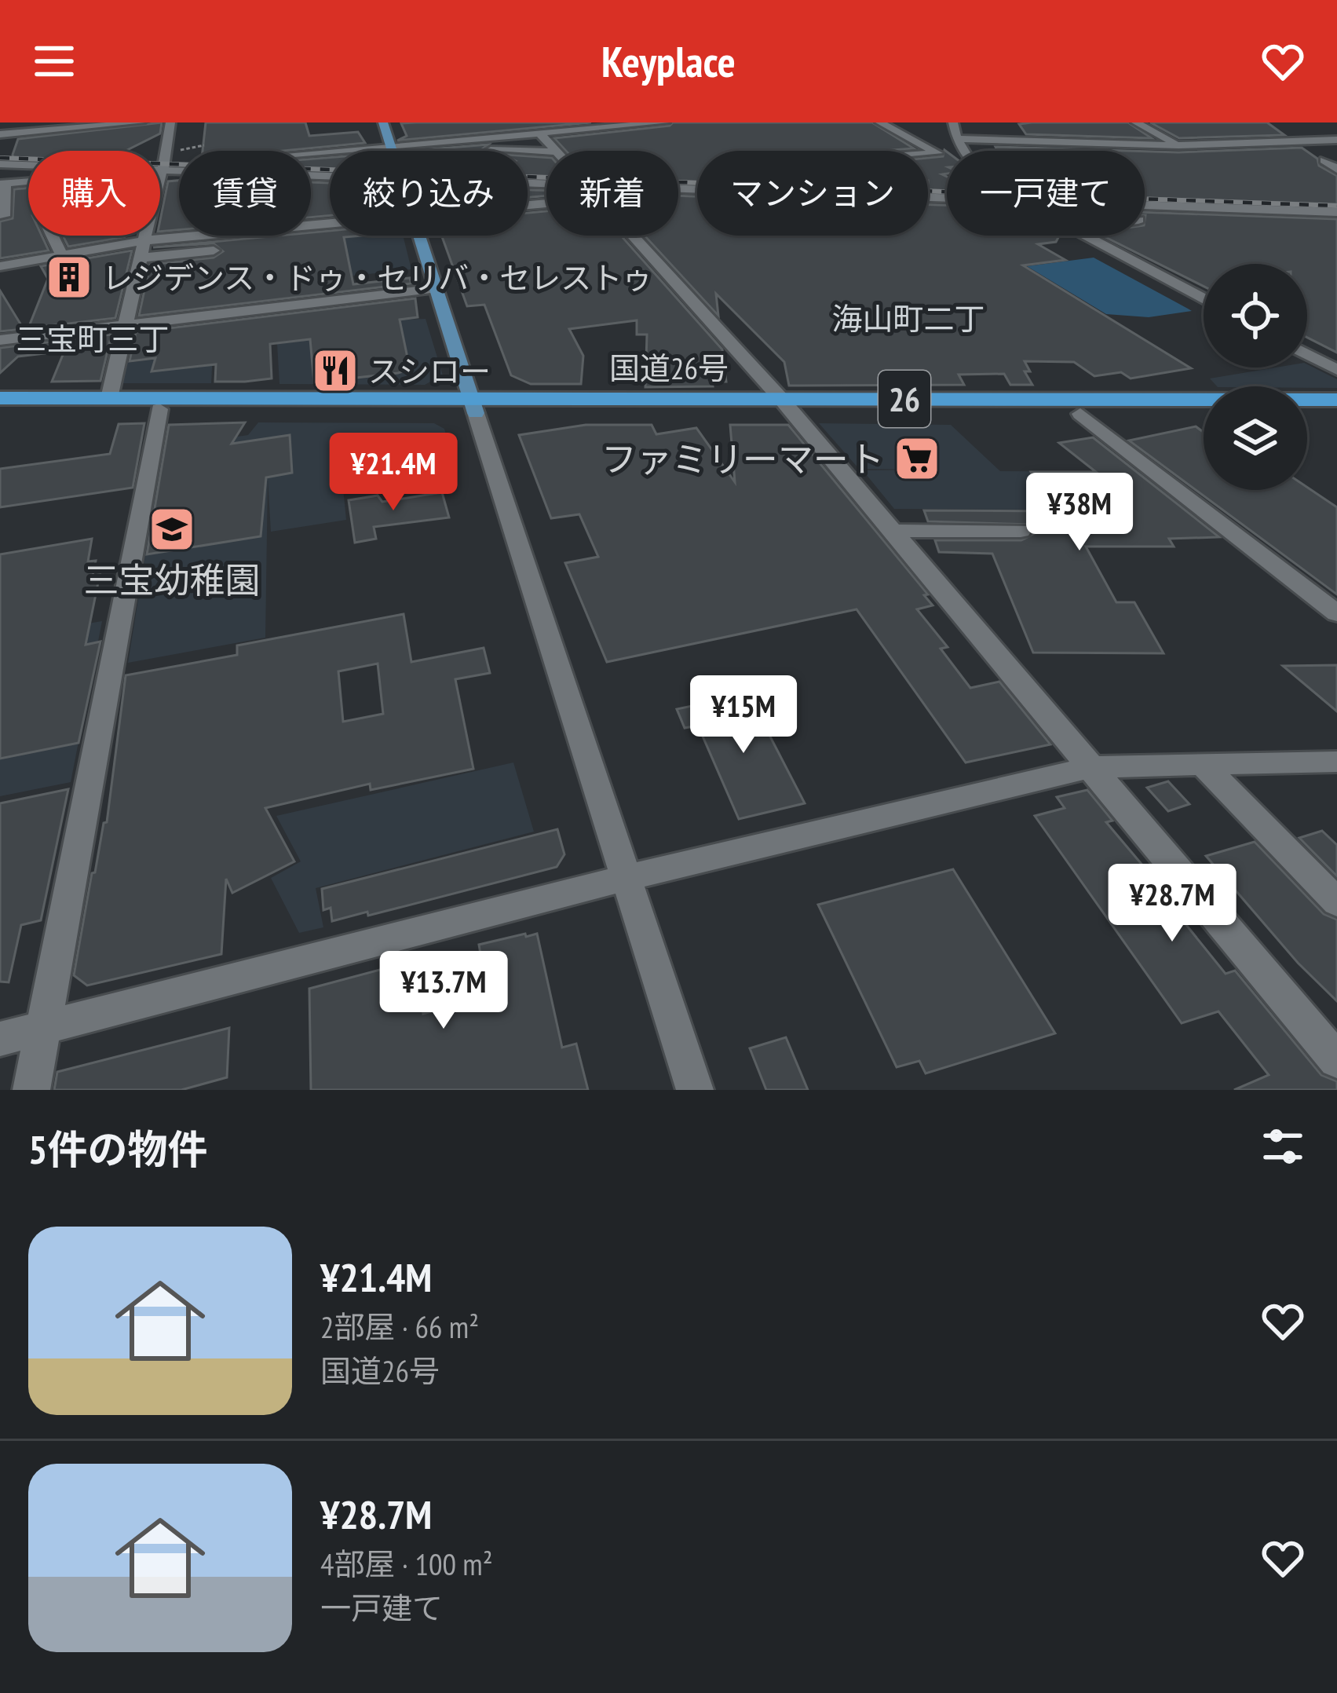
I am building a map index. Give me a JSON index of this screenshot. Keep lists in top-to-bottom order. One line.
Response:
{"streets":{"highway":["国道26号","26"]},"districts":["海山町二丁","三宝町三丁"],"places":{"building":["レジデンス・ドゥ・セリバ・セレストゥ"],"restaurant":["スシロー"],"supermarket":["ファミリーマート"],"school or university":["三宝幼稚園"]},"page":{"header":"Keyplace","chip":["購入","賃貸","絞り込み","新着","マンション","一戸建て"],"price":["¥21.4M","¥38M","¥15M","¥28.7M","¥13.7M"],"heading":"5件の物件","list":[{"name":"¥21.4M","note":"2部屋 · 66 m² · 国道26号"},{"name":"¥28.7M","note":"4部屋 · 100 m² · 一戸建て"}]}}
